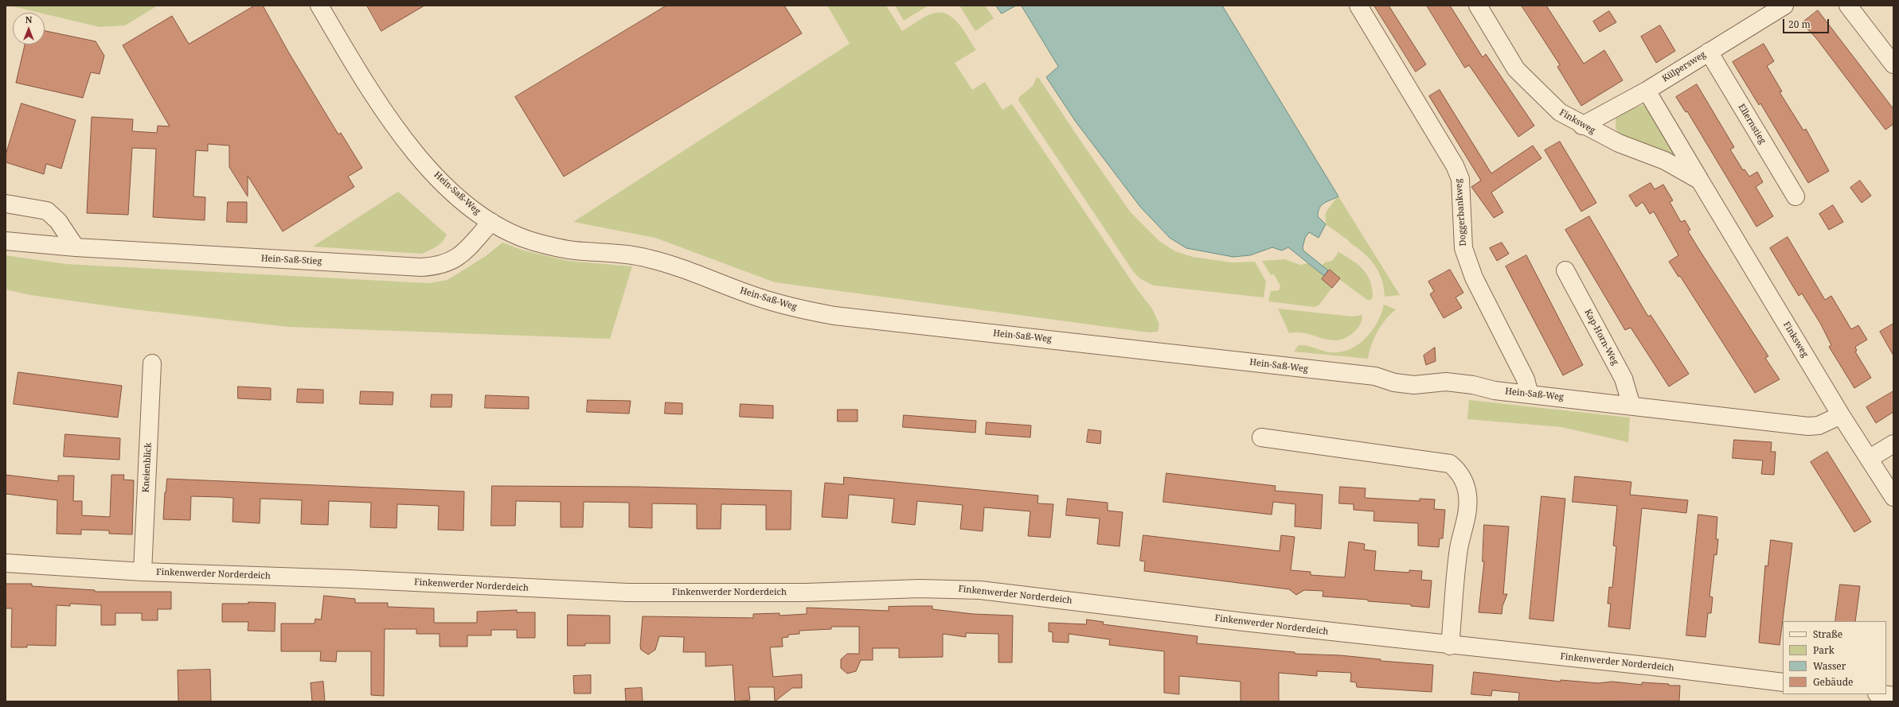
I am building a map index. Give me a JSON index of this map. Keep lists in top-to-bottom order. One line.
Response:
{"streets":{"street":["Külpersweg","Finksweg","Ellernstieg","Hein-Saß-Weg","Doggerbankweg","Hein-Saß-Stieg","Kap-Horn-Weg","Kneienblick","Finkenwerder Norderdeich"]},"crossings":[["Külpersweg","Finksweg"],["Külpersweg","Ellernstieg"],["Finksweg","Hein-Saß-Weg"],["Hein-Saß-Weg","Doggerbankweg"],["Hein-Saß-Weg","Hein-Saß-Stieg"],["Hein-Saß-Weg","Kap-Horn-Weg"],["Kneienblick","Finkenwerder Norderdeich"]],"legend":["Straße","Park","Wasser","Gebäude"],"scale_bar":"20 m","north":"top"}
